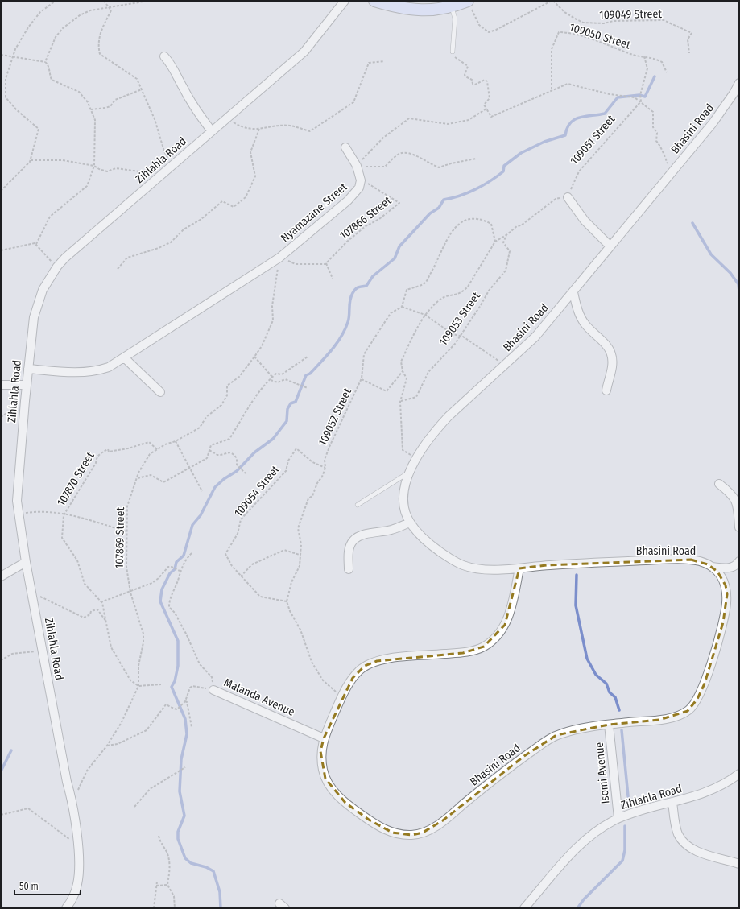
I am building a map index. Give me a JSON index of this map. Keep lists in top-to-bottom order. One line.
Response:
{"streets":{"street":["Bhasini Road","Zihlahla Road","Nyamazane Street","Malanda Avenue","Isomi Avenue"],"path":["109049 Street","109050 Street","109051 Street","107866 Street","109053 Street","109052 Street","107870 Street","109054 Street","107869 Street"]},"crossings":[["Bhasini Road","Malanda Avenue"],["Bhasini Road","Isomi Avenue"],["Zihlahla Road","Nyamazane Street"],["Zihlahla Road","107870 Street"],["Zihlahla Road","107869 Street"],["Zihlahla Road","Isomi Avenue"],["Nyamazane Street","107866 Street"],["Nyamazane Street","107869 Street"],["109052 Street","109054 Street"],["107870 Street","107869 Street"]],"scale_bar":"50 m"}
